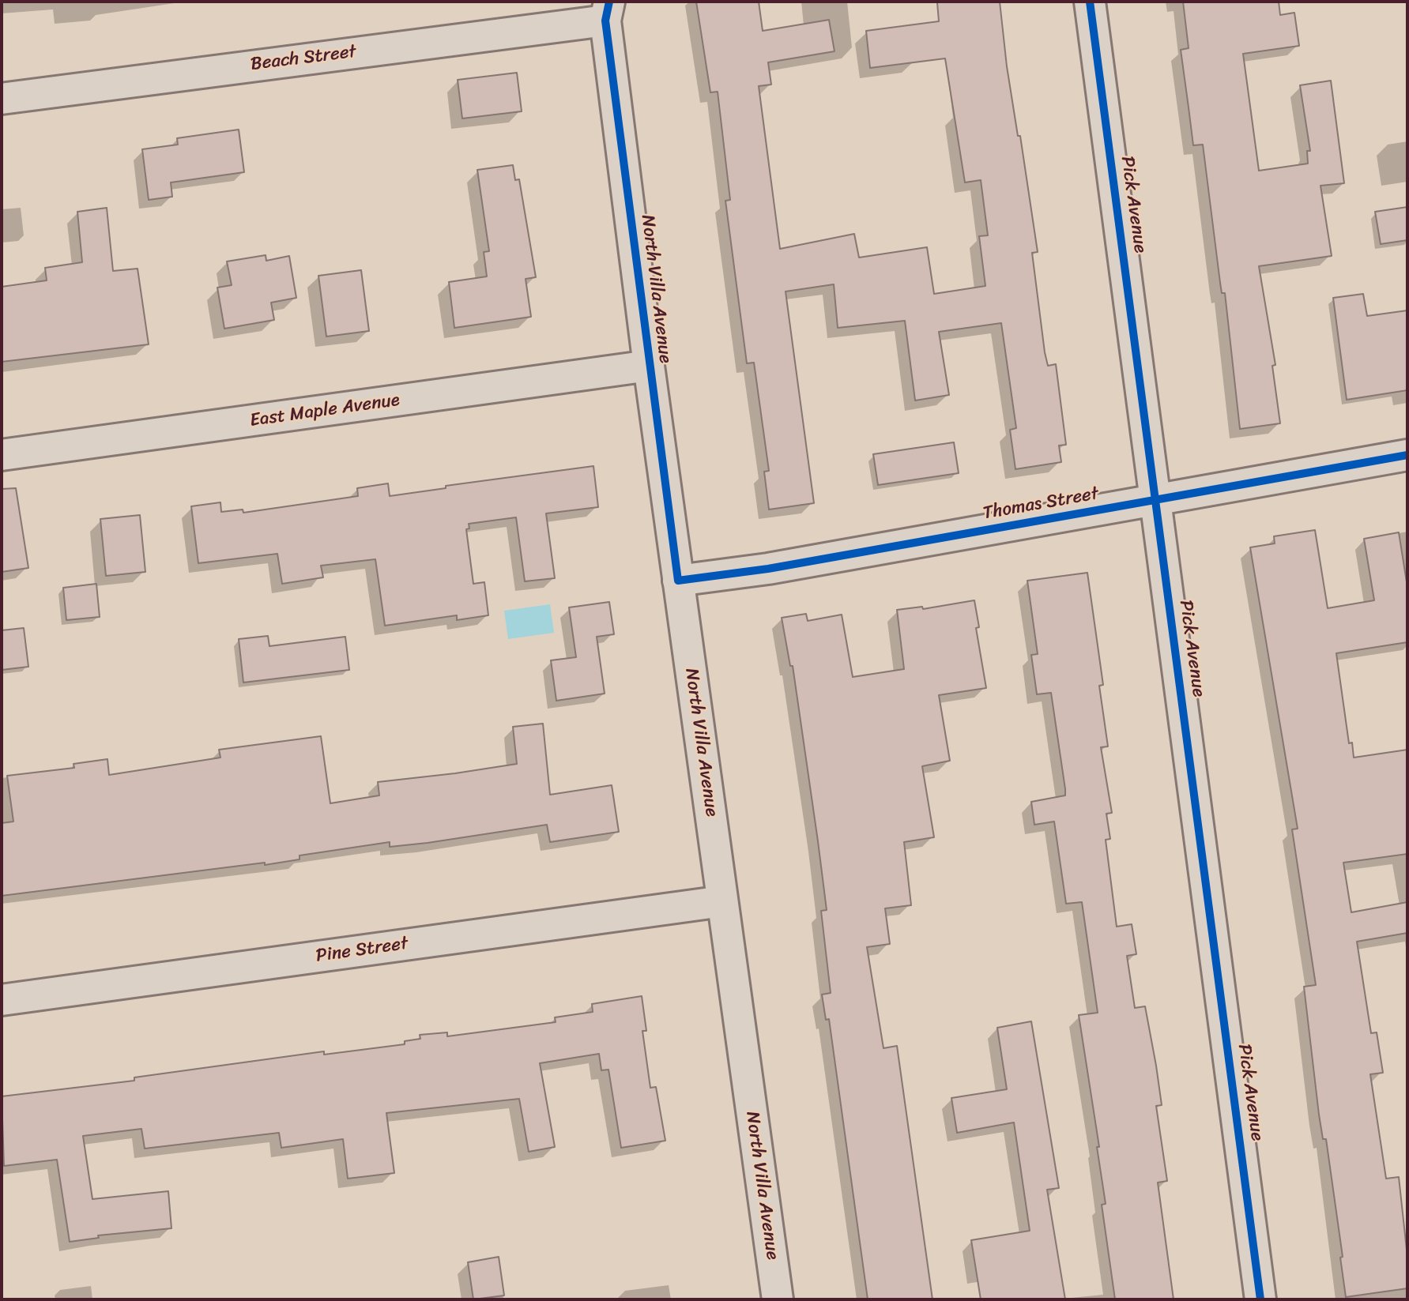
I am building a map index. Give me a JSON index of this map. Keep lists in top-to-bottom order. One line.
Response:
{"streets":{"street":["Beach Street","Pick Avenue","North Villa Avenue","East Maple Avenue","Thomas Street","Pine Street"]},"crossings":[["Beach Street","North Villa Avenue"],["Pick Avenue","Thomas Street"],["North Villa Avenue","East Maple Avenue"],["North Villa Avenue","Thomas Street"],["North Villa Avenue","Pine Street"]]}
